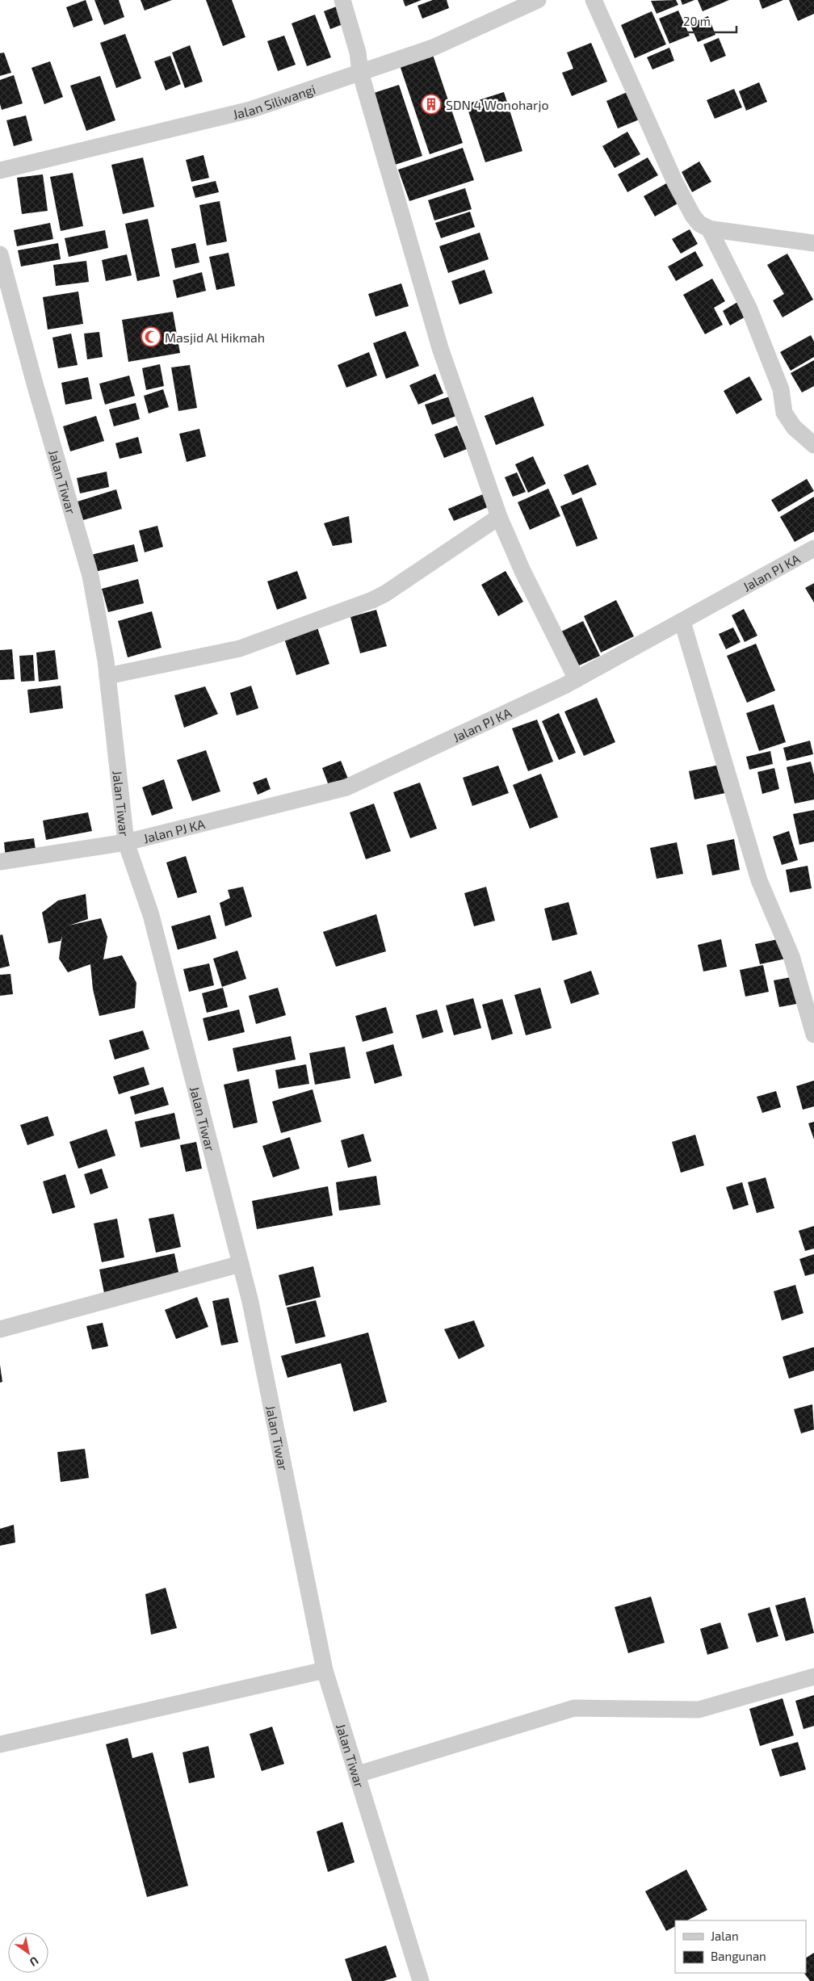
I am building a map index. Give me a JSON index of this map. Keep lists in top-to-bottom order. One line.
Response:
{"streets":{"street":["Jalan Siliwangi","Jalan Tiwar","Jalan PJ KA"]},"crossings":[["Jalan Tiwar","Jalan PJ KA"]],"places":{"building":["SDN 4 Wonoharjo"],"mosque":["Masjid Al Hikmah"]},"legend":["Jalan","Bangunan"],"scale_bar":"20 m","north":"bottom right"}
